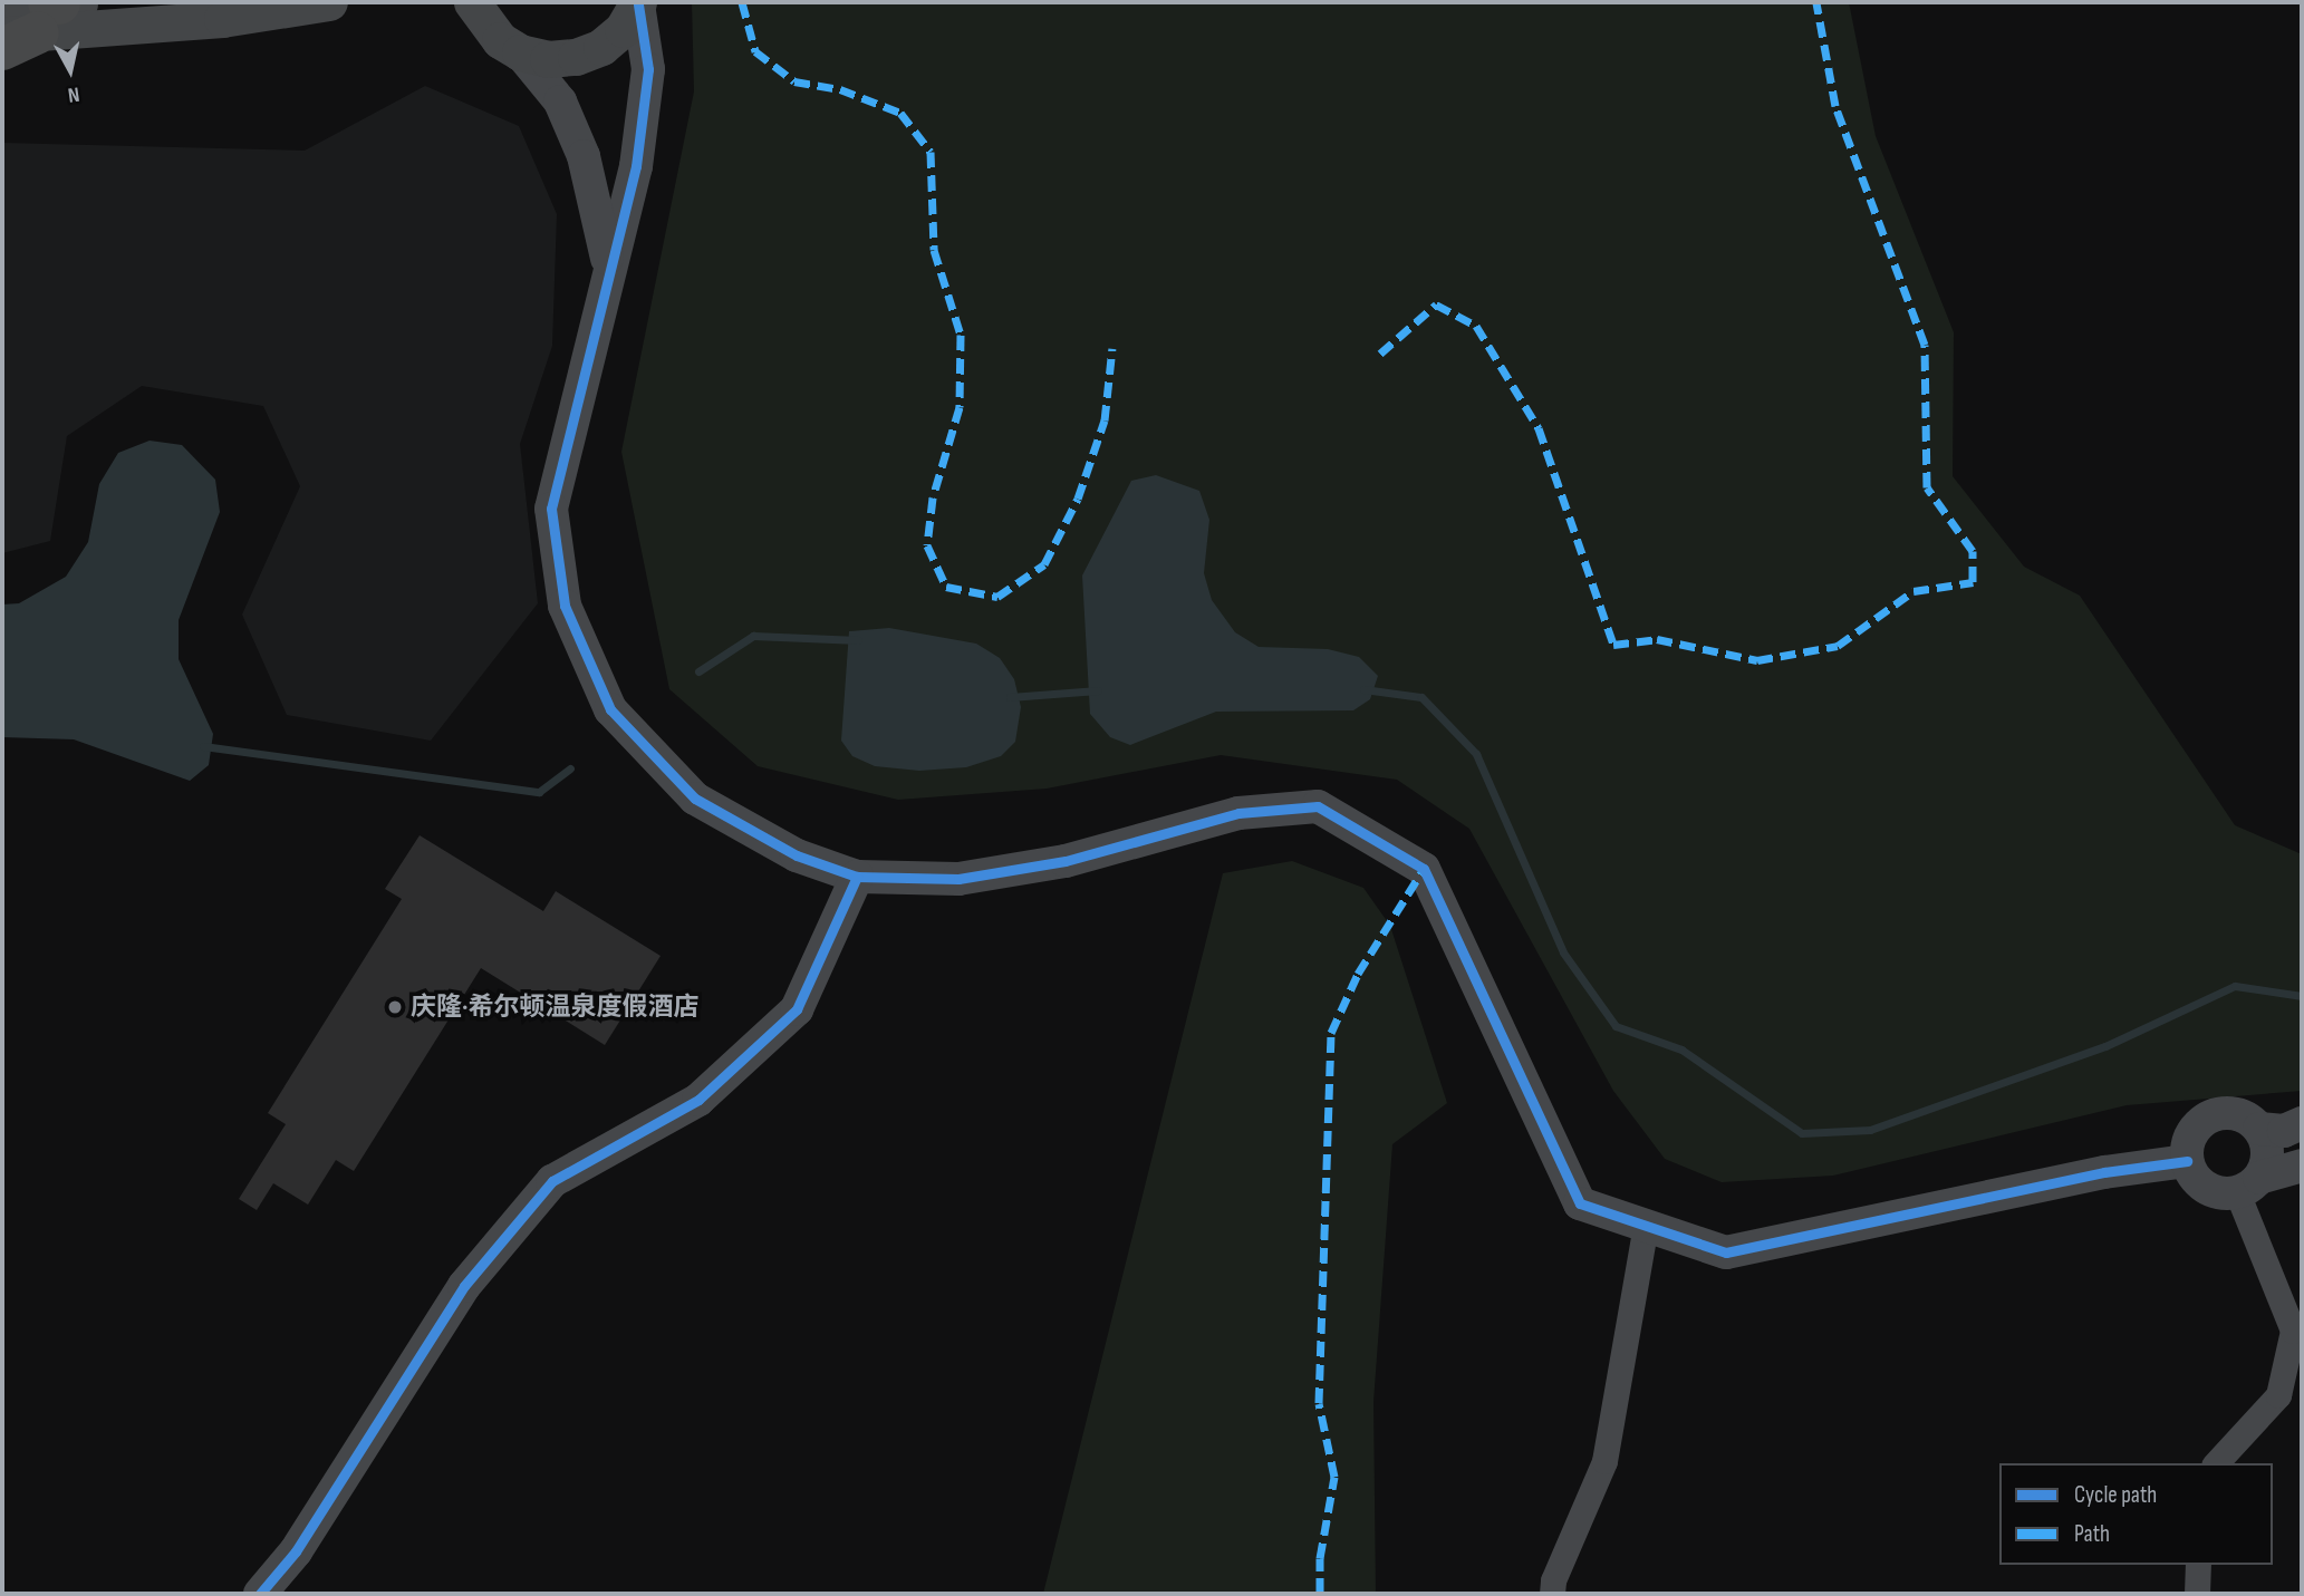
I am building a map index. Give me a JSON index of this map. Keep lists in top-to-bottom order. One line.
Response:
{"places":["庆隆·希尔顿温泉度假酒店"],"legend":["Cycle path","Path"],"north":"bottom"}
